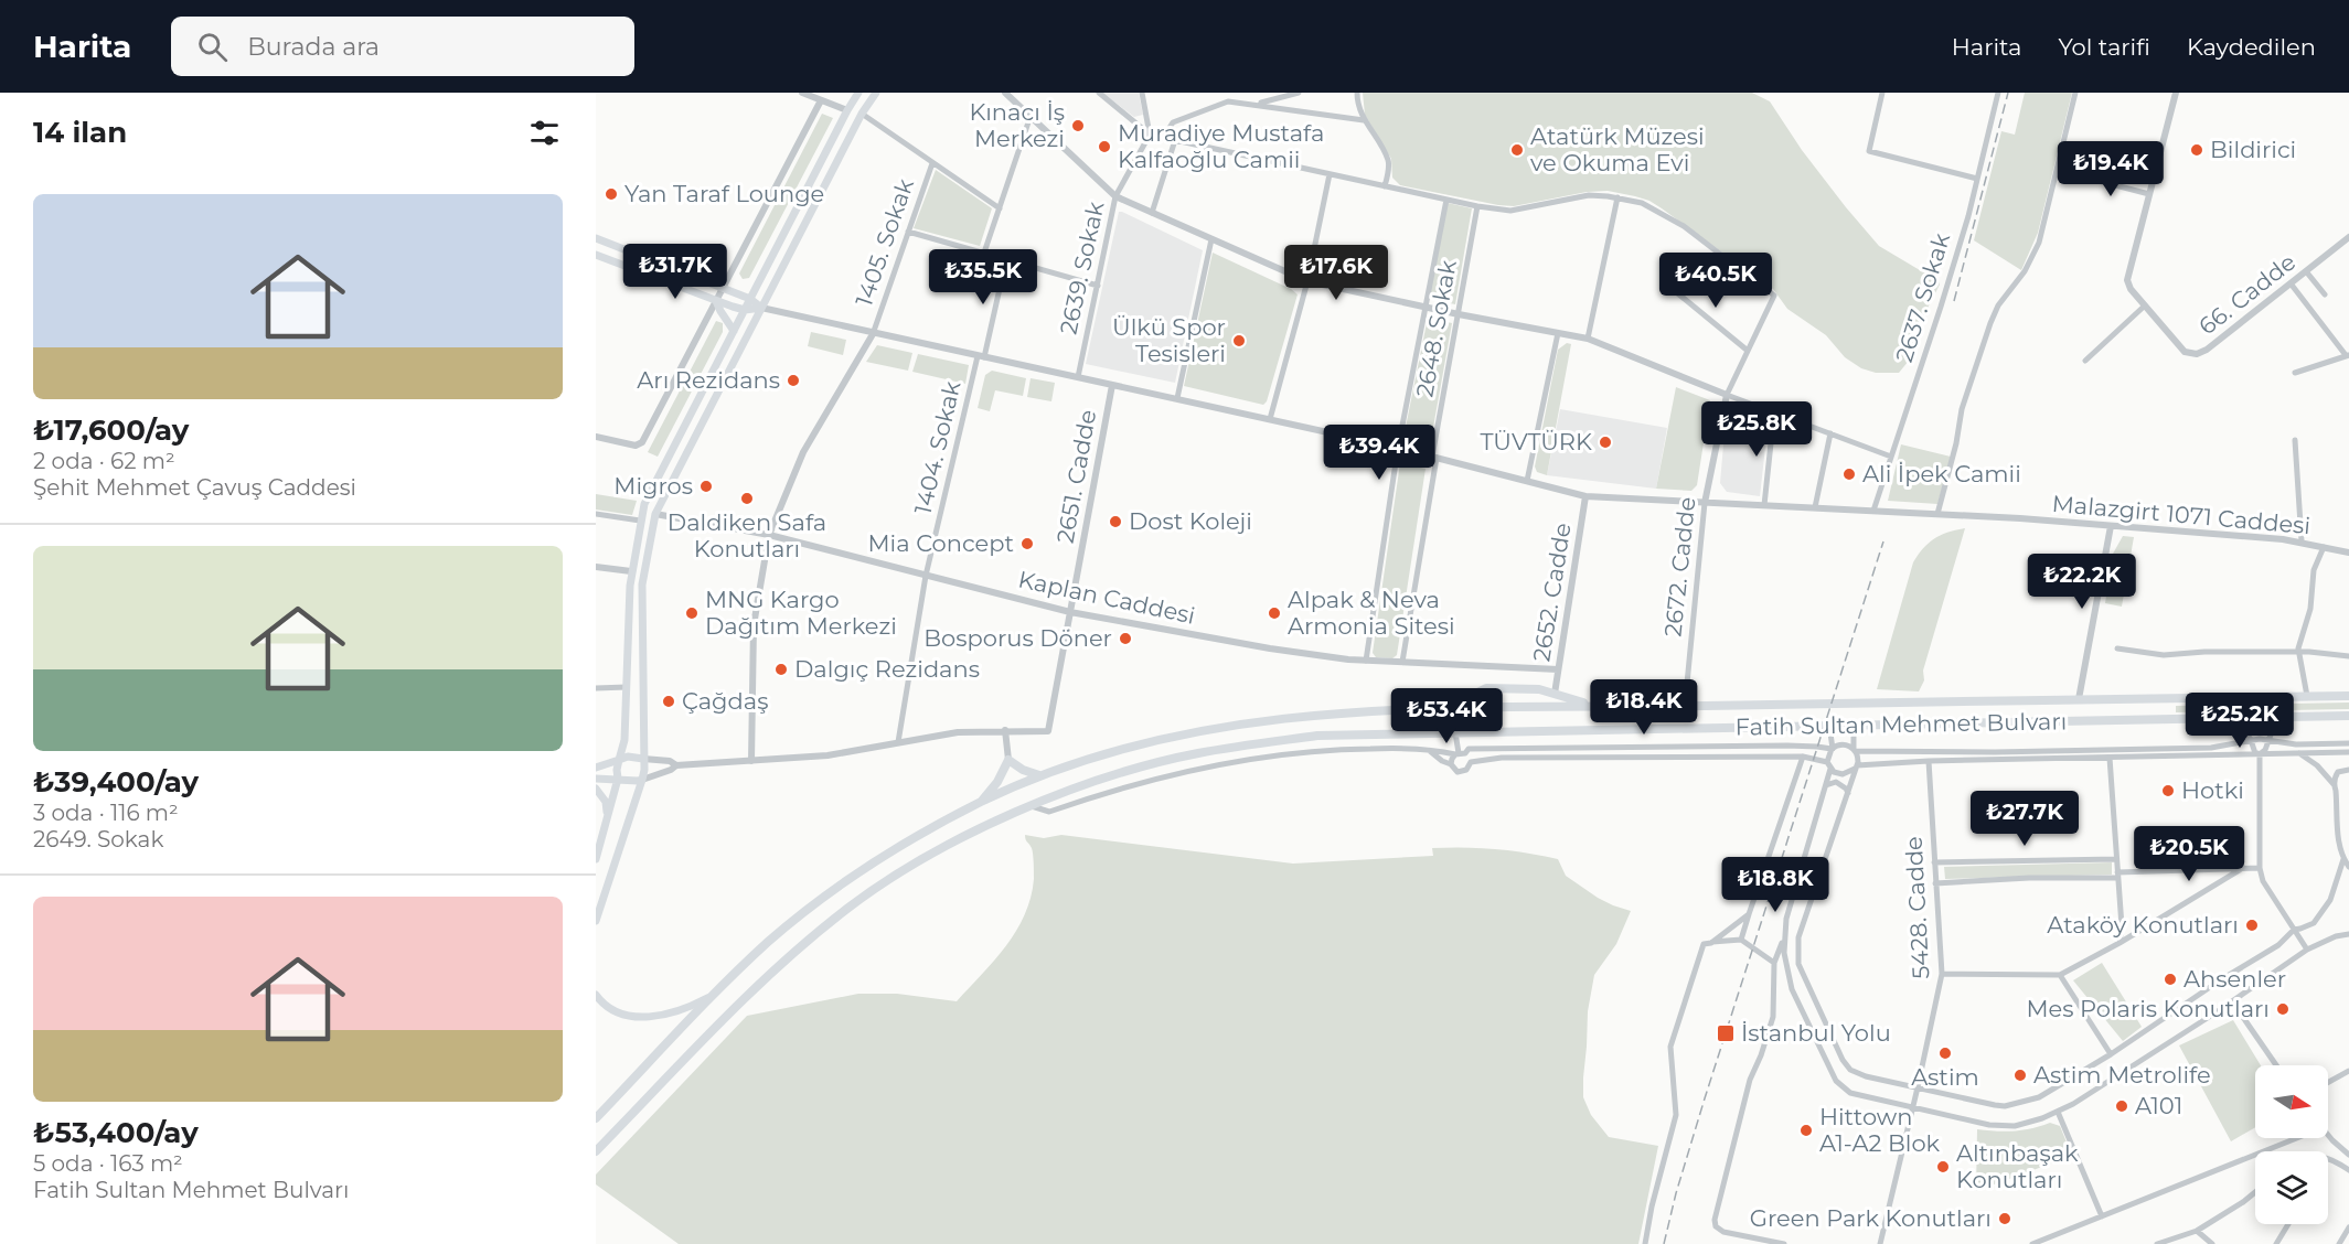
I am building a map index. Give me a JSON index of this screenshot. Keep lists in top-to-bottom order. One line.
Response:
{"streets":{"highway":["Fatih Sultan Mehmet Bulvarı"],"street":["1405. Sokak","2639. Sokak","66. Cadde","2637. Sokak","2648. Sokak","1404. Sokak","2651. Cadde","Malazgirt 1071 Caddesi","2672. Cadde","2652. Cadde","Kaplan Caddesi","5428. Cadde"]},"crossings":[["1405. Sokak","Malazgirt 1071 Caddesi"],["2639. Sokak","Malazgirt 1071 Caddesi"],["2637. Sokak","Malazgirt 1071 Caddesi"],["2648. Sokak","Malazgirt 1071 Caddesi"],["2648. Sokak","Kaplan Caddesi"],["1404. Sokak","Malazgirt 1071 Caddesi"],["1404. Sokak","Kaplan Caddesi"],["2651. Cadde","Malazgirt 1071 Caddesi"],["2651. Cadde","Kaplan Caddesi"],["Malazgirt 1071 Caddesi","2672. Cadde"],["Malazgirt 1071 Caddesi","2652. Cadde"],["2672. Cadde","Fatih Sultan Mehmet Bulvarı"],["2652. Cadde","Kaplan Caddesi"]],"places":{"other":["Kınacı İş Merkezi","Muradiye Mustafa Kalfaoğlu Camii","Atatürk Müzesi ve Okuma Evi","Bildirici","Yan Taraf Lounge","Ülkü Spor Tesisleri","Arı Rezidans","TÜVTÜRK","Ali İpek Camii","Migros","Daldiken Safa Konutları","Dost Koleji","Mia Concept","MNG Kargo Dağıtım Merkezi","Alpak & Neva Armonia Sitesi","Bosporus Döner","Dalgıç Rezidans","Çağdaş","Hotki","Ataköy Konutları","Ahsenler","Mes Polaris Konutları","Astim","Astim Metrolife","A101","Hittown A1-A2 Blok","Altınbaşak Konutları","Green Park Konutları"],"transit":["İstanbul Yolu"]},"north":"right","page":{"header":"Harita","search":"Burada ara","nav":["Harita","Yol tarifi","Kaydedilen"],"heading":"14 ilan","price":["₺19.4K","₺31.7K","₺17.6K","₺35.5K","₺40.5K","₺25.8K","₺39.4K","₺22.2K","₺18.4K","₺53.4K","₺25.2K","₺27.7K","₺20.5K","₺18.8K"],"list":[{"name":"₺17,600/ay","note":"2 oda · 62 m² · Şehit Mehmet Çavuş Caddesi"},{"name":"₺39,400/ay","note":"3 oda · 116 m² · 2649. Sokak"},{"name":"₺53,400/ay","note":"5 oda · 163 m² · Fatih Sultan Mehmet Bulvarı"}]}}
